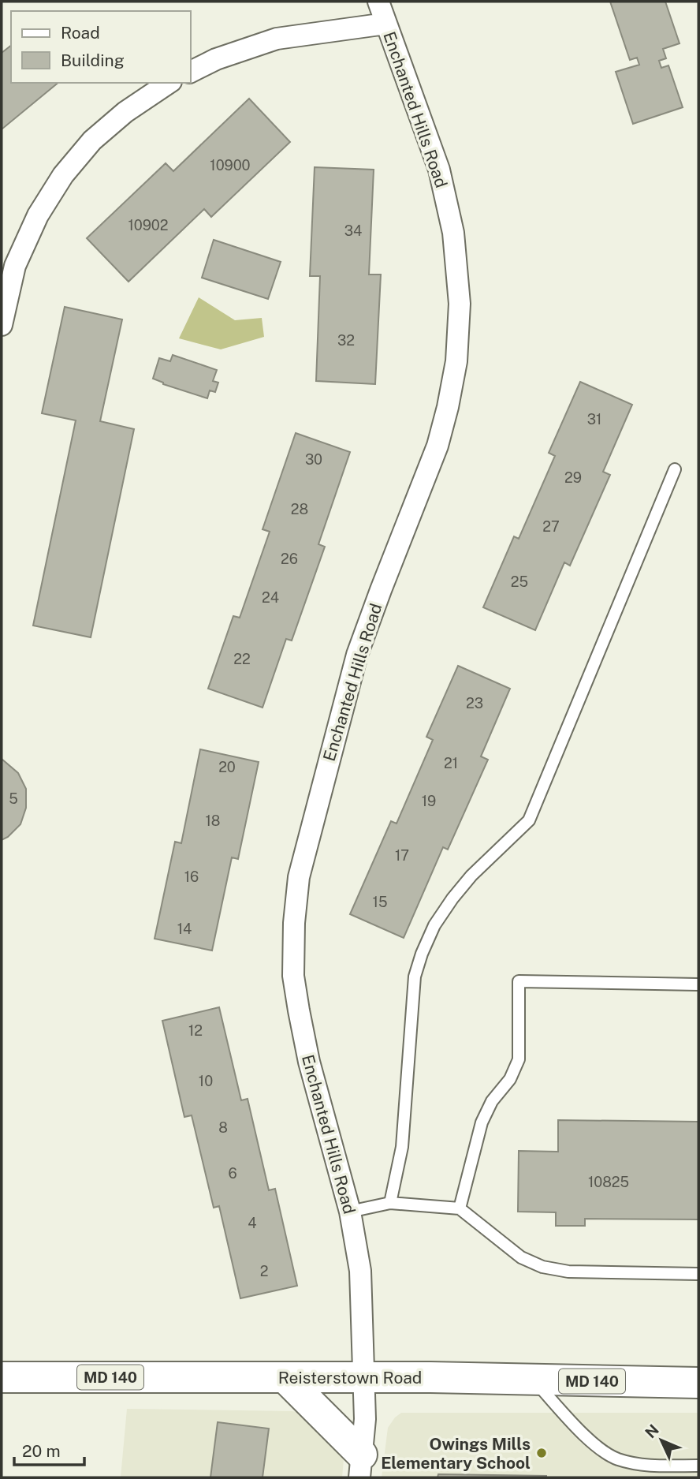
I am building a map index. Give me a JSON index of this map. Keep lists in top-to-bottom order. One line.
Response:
{"streets":{"main road":["MD 140","Reisterstown Road"],"street":["Enchanted Hills Road"]},"crossings":[["Enchanted Hills Road","Reisterstown Road"]],"places":["Owings Mills Elementary School"],"house_numbers":["10900","10902","34","32","31","30","29","28","27","26","25","24","22","23","21","20","5","19","18","17","16","15","14","12","10","8","6","10825","4","2"],"legend":["Road","Building"],"scale_bar":"20 m","north":"top left"}
